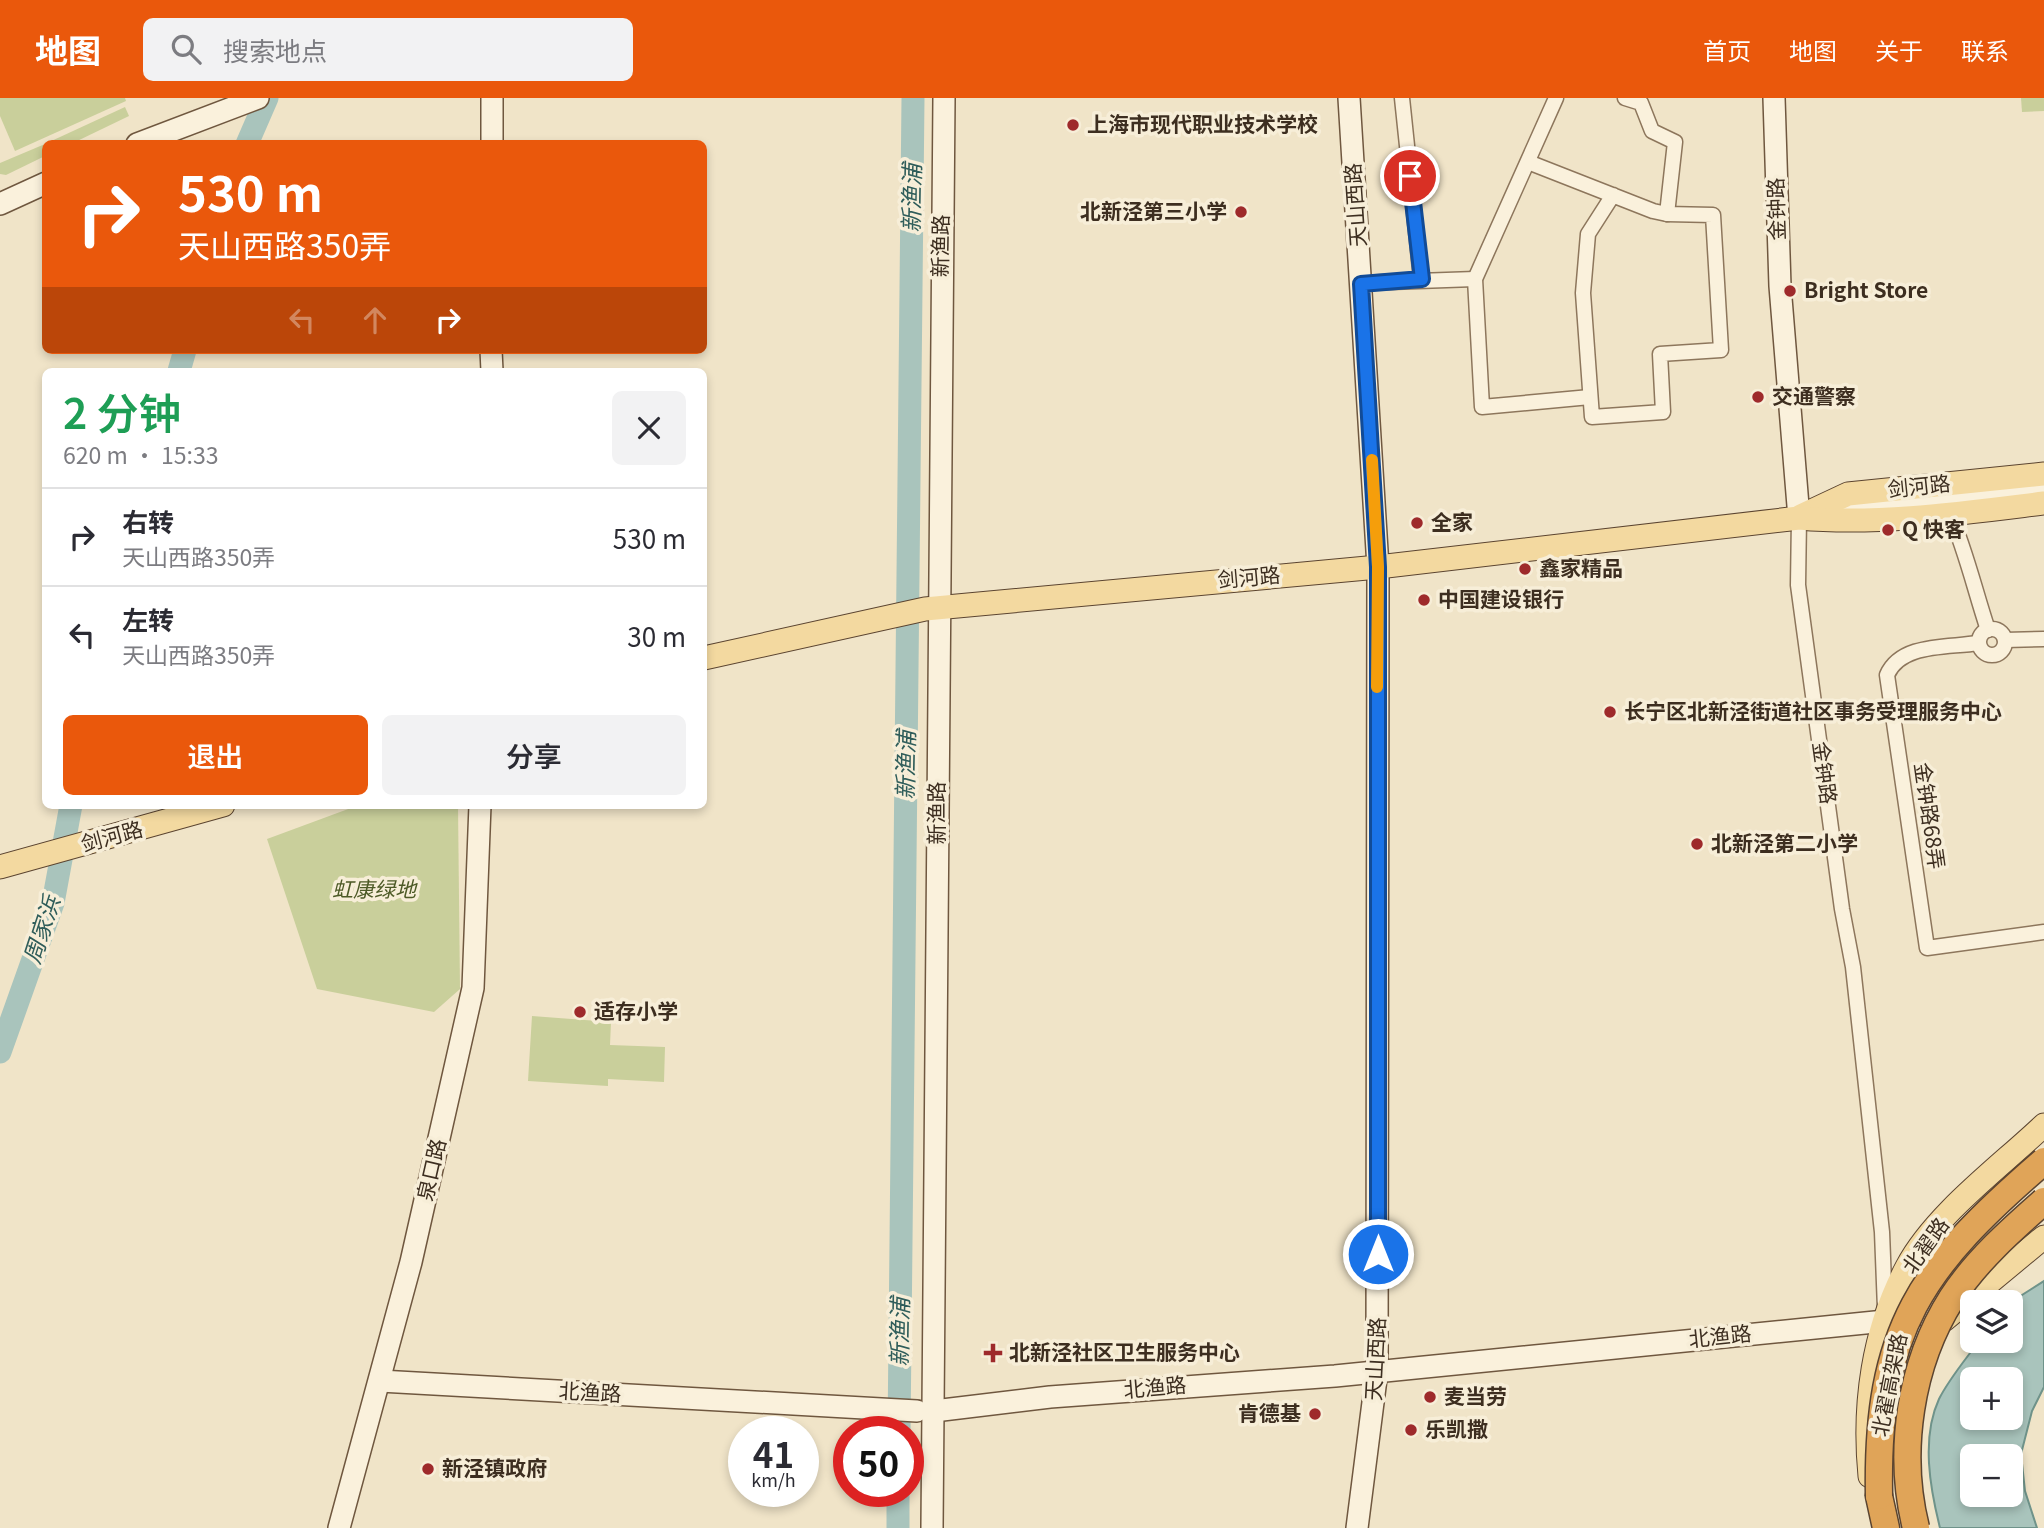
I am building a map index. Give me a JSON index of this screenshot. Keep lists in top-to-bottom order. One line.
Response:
{"streets":{"highway":["北翟高架路"],"main road":["剑河路","北翟路"],"street":["天山西路","金钟路","新渔路","金钟路68弄","泉口路","北渔路"]},"crossings":[["天山西路","剑河路"],["天山西路","北渔路"],["金钟路","剑河路"],["金钟路","北翟路"],["金钟路","北渔路"],["新渔路","剑河路"],["新渔路","北渔路"],["泉口路","北渔路"],["北翟路","北渔路"],["北翟路","北翟高架路"]],"water":["新渔浦","周家浜"],"parks":["虹康绿地"],"places":{"other":["上海市现代职业技术学校","北新泾第三小学","Bright Store","交通警察","全家","Q 快客","鑫家精品","中国建设银行","长宁区北新泾街道社区事务受理服务中心","北新泾第二小学","适存小学","麦当劳","肯德基","乐凯撒","新泾镇政府"],"health":["北新泾社区卫生服务中心"]},"page":{"header":"地图","search":"搜索地点","nav":["首页","地图","关于","联系"],"turn":["530 m","天山西路350弄"],"heading":["2 分钟","620 m · 15:33"],"list":[{"name":"右转","note":"天山西路350弄","value":"530 m"},{"name":"左转","note":"天山西路350弄","value":"30 m"}],"buttons":["退出","分享"],"map_buttons":["+","−"],"speed":"41 km/h","limit":"50"}}
